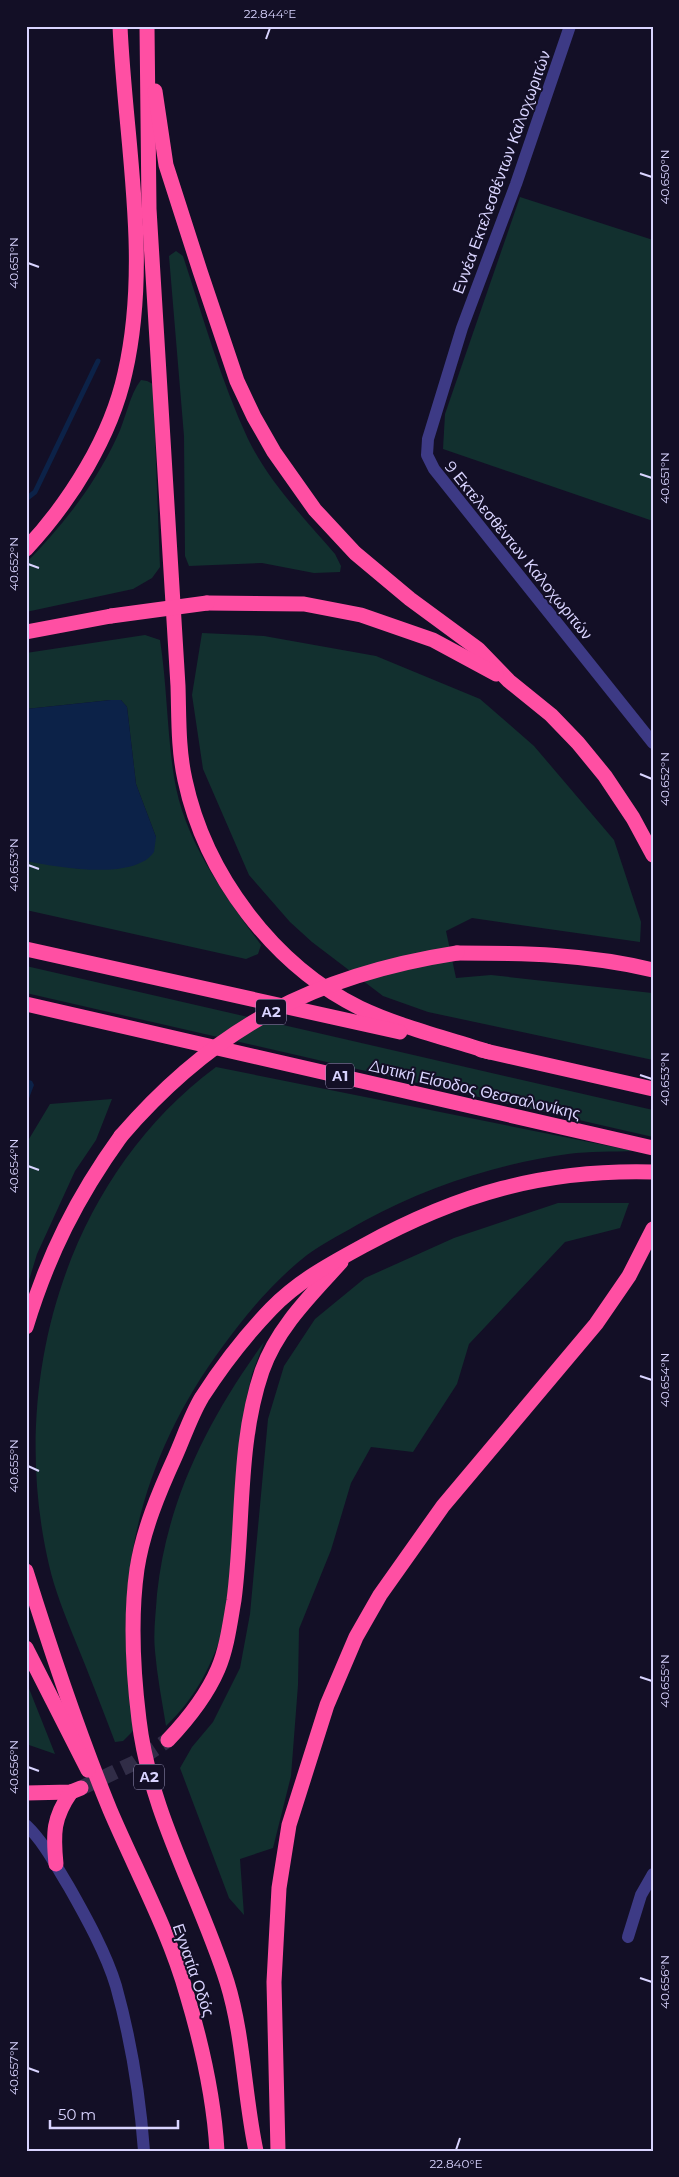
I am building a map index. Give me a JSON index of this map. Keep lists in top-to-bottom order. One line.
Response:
{"streets":{"highway":["Α2","Α1","Δυτική Είσοδος Θεσσαλονίκης","Εγνατία Οδός"],"street":["Εννέα Εκτελεσθέντων Καλοχωριτών","9 Εκτελεσθέντων Καλοχωριτών"]},"crossings":[["Εννέα Εκτελεσθέντων Καλοχωριτών","9 Εκτελεσθέντων Καλοχωριτών"]],"scale_bar":"50 m","coordinates":["22.844°E","40.650°N","40.651°N","40.652°N","40.653°N","40.654°N","40.655°N","40.656°N","40.657°N","22.840°E"]}
